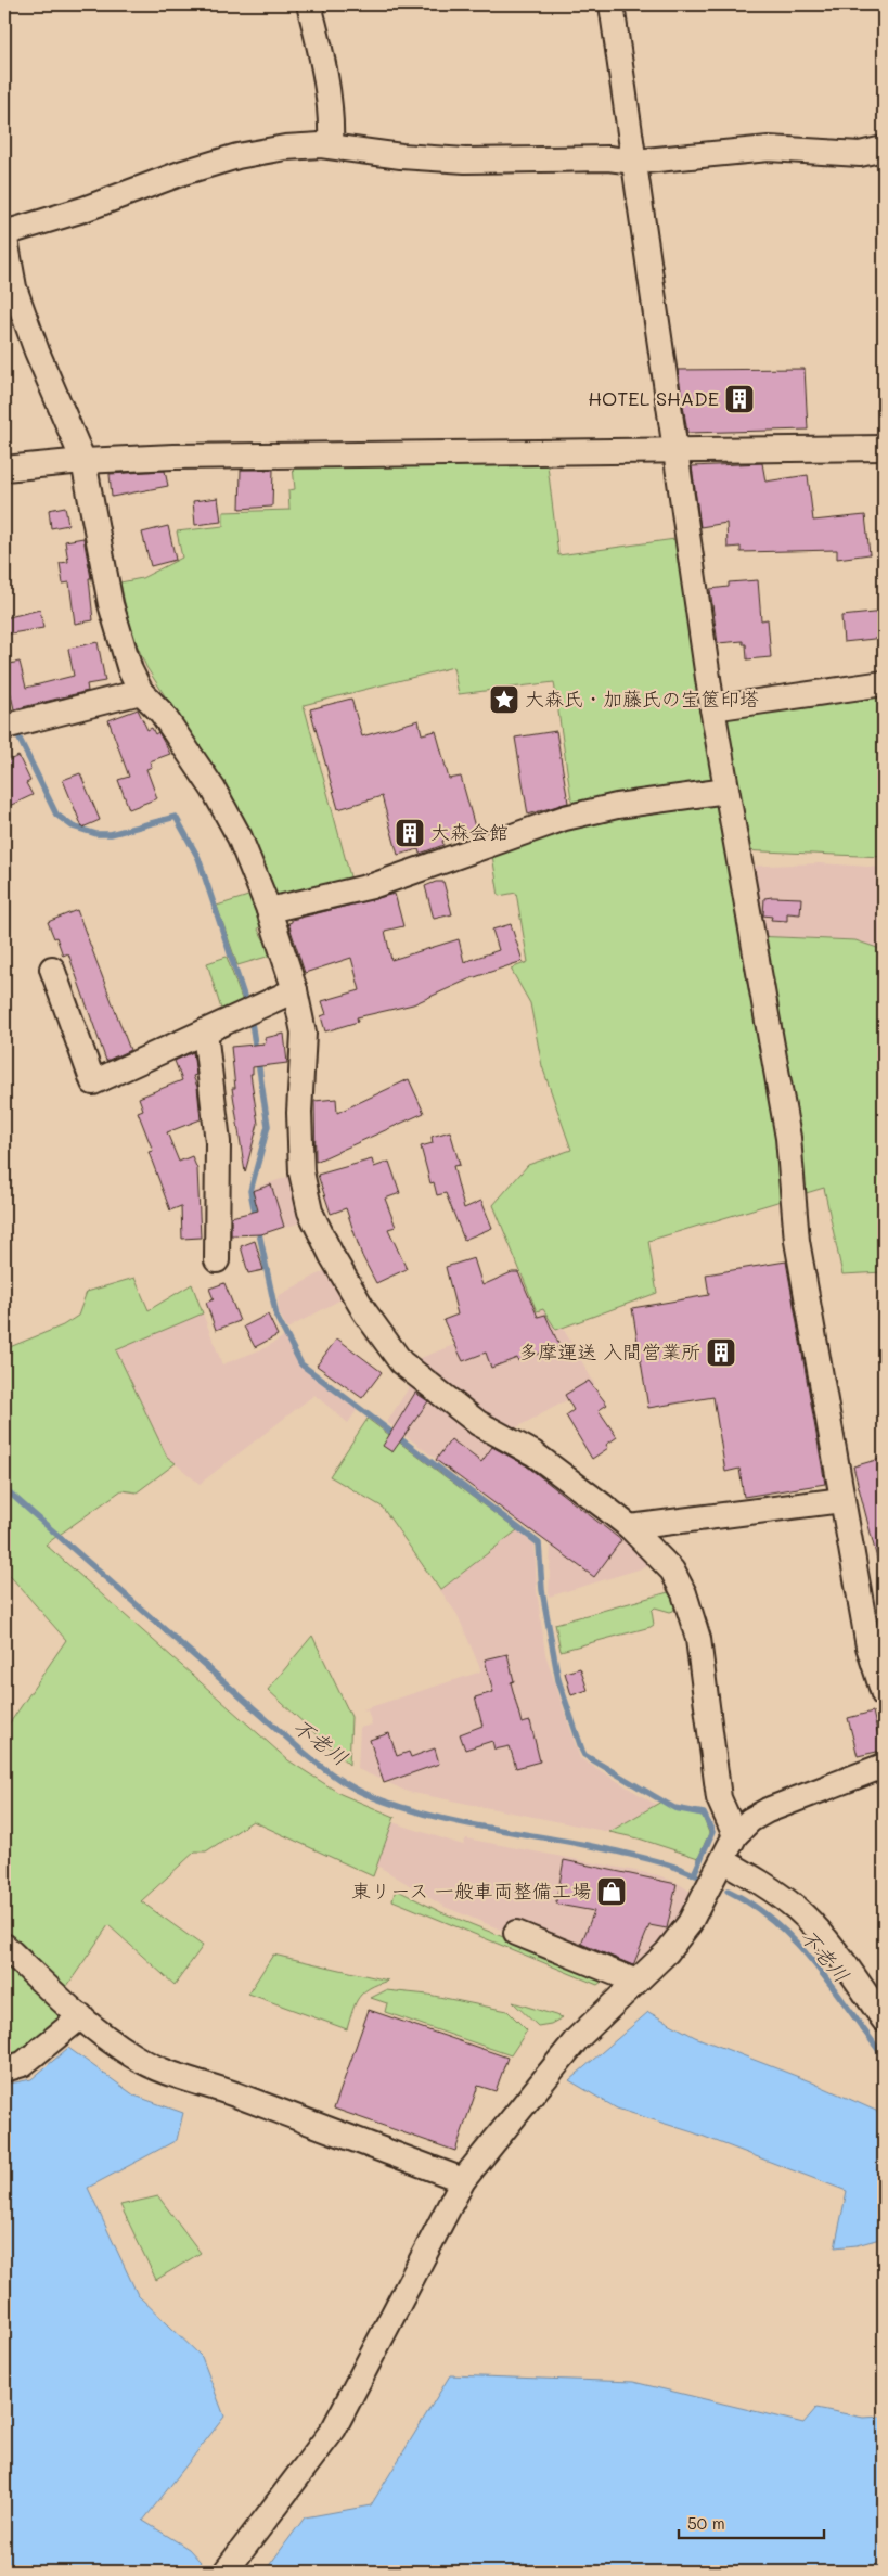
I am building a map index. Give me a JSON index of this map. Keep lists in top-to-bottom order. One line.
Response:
{"water":["不老川"],"places":{"building":["HOTEL SHADE","大森会館","多摩運送 入間営業所"],"place":["大森氏・加藤氏の宝篋印塔"],"shop":["東リース 一般車両整備工場"]},"scale_bar":"50 m"}
